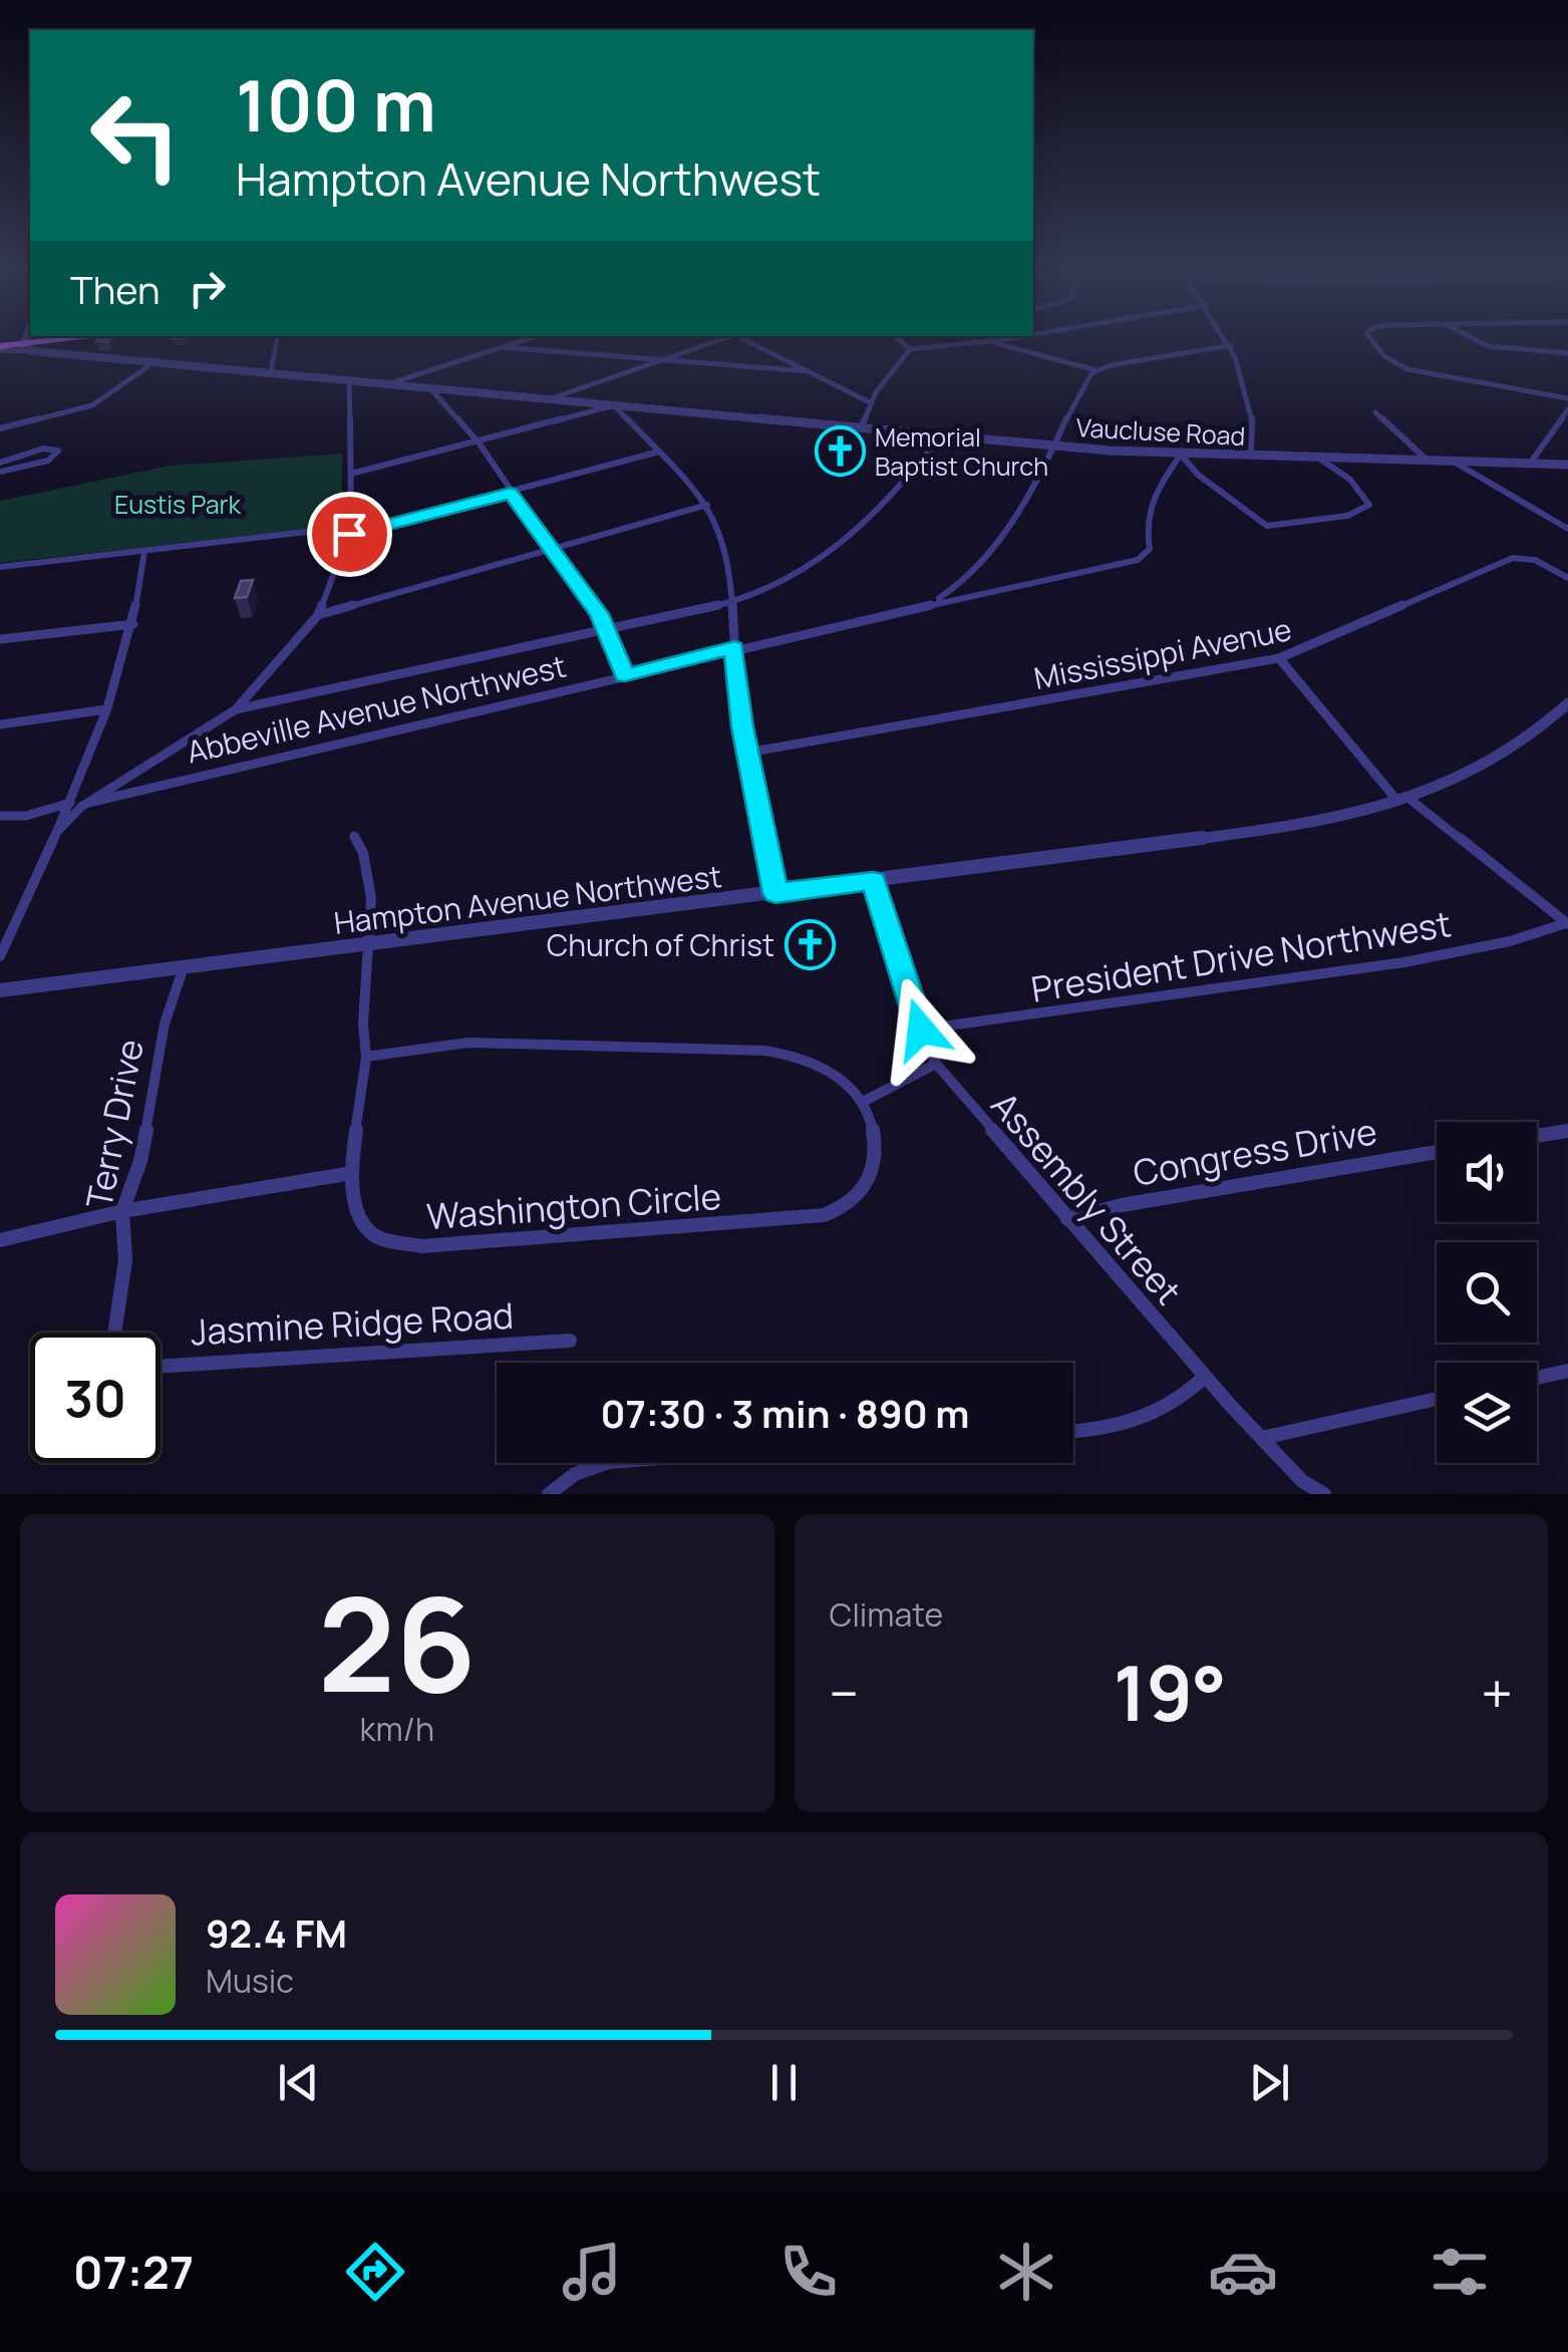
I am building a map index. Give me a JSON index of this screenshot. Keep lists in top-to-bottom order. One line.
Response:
{"streets":{"street":["Vaucluse Road","Mississippi Avenue","Abbeville Avenue Northwest","Hampton Avenue Northwest","President Drive Northwest","Terry Drive","Congress Drive","Assembly Street","Washington Circle","Jasmine Ridge Road"]},"crossings":[["Vaucluse Road","Abbeville Avenue Northwest"],["Hampton Avenue Northwest","Terry Drive"],["Hampton Avenue Northwest","Assembly Street"],["Hampton Avenue Northwest","Washington Circle"],["President Drive Northwest","Assembly Street"],["Congress Drive","Assembly Street"]],"parks":["Eustis Park"],"places":{"church":["Memorial Baptist Church","Church of Christ"]},"page":{"turn":["100 m","Hampton Avenue Northwest"],"then":"Then","limit":"30","trip":"07:30 · 3 min · 890 m","tile":[["26","km/h"],"Climate"],"heat":["−","19°","+"],"song":["92.4 FM","Music"],"tabs":"07:27"}}
